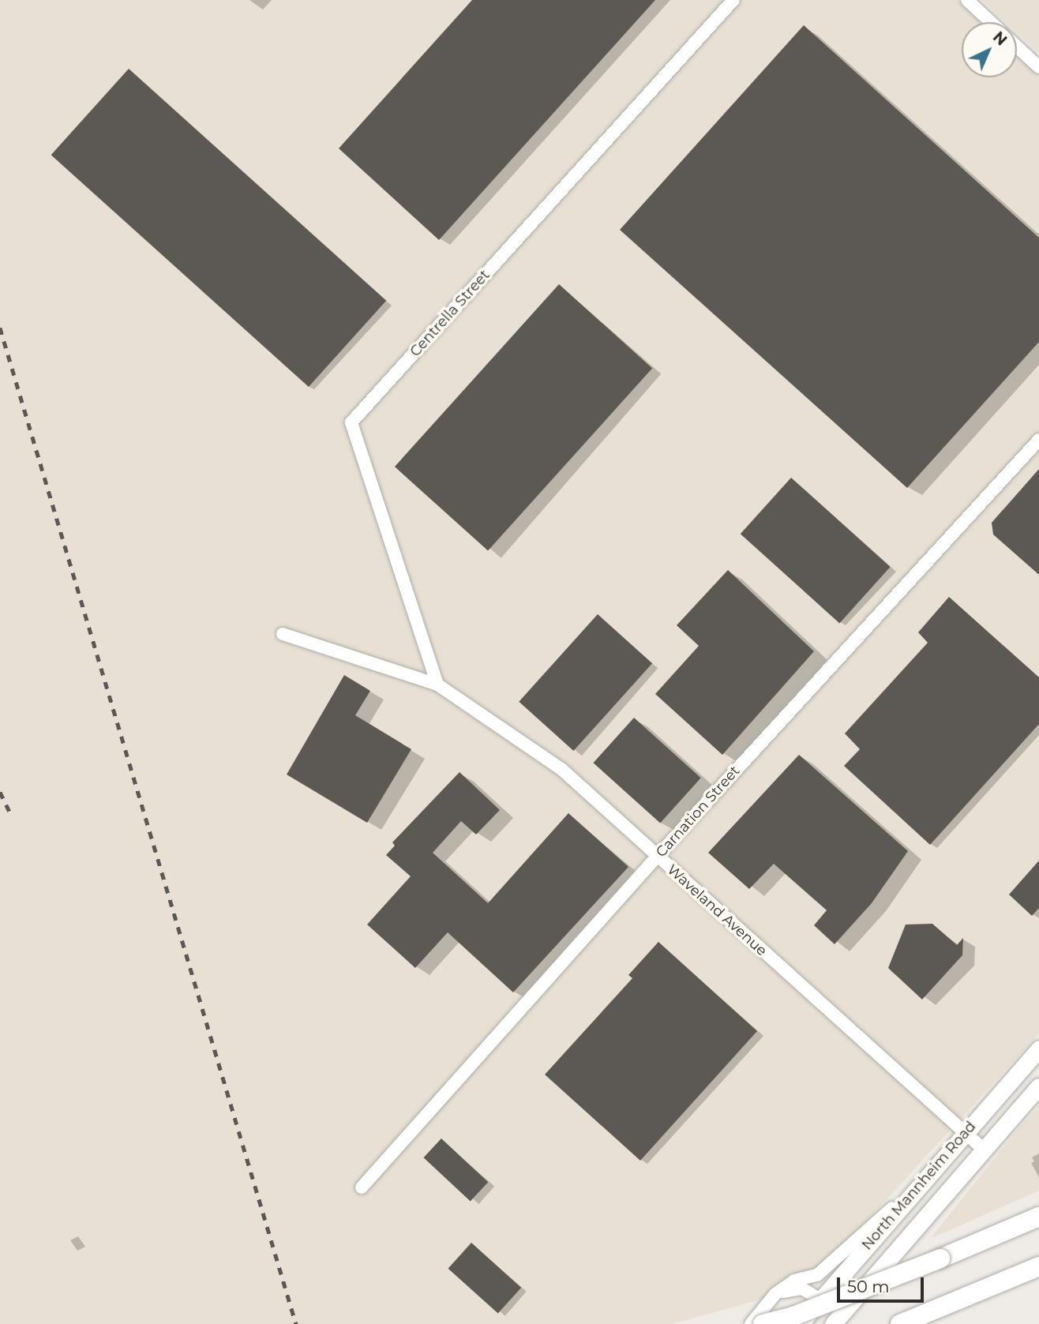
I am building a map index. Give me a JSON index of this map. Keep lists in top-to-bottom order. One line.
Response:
{"streets":{"main road":["North Mannheim Road"],"street":["Centrella Street","Carnation Street","Waveland Avenue"]},"crossings":[["Centrella Street","Waveland Avenue"],["Carnation Street","Waveland Avenue"],["Waveland Avenue","North Mannheim Road"]],"scale_bar":"50 m","north":"top right"}
